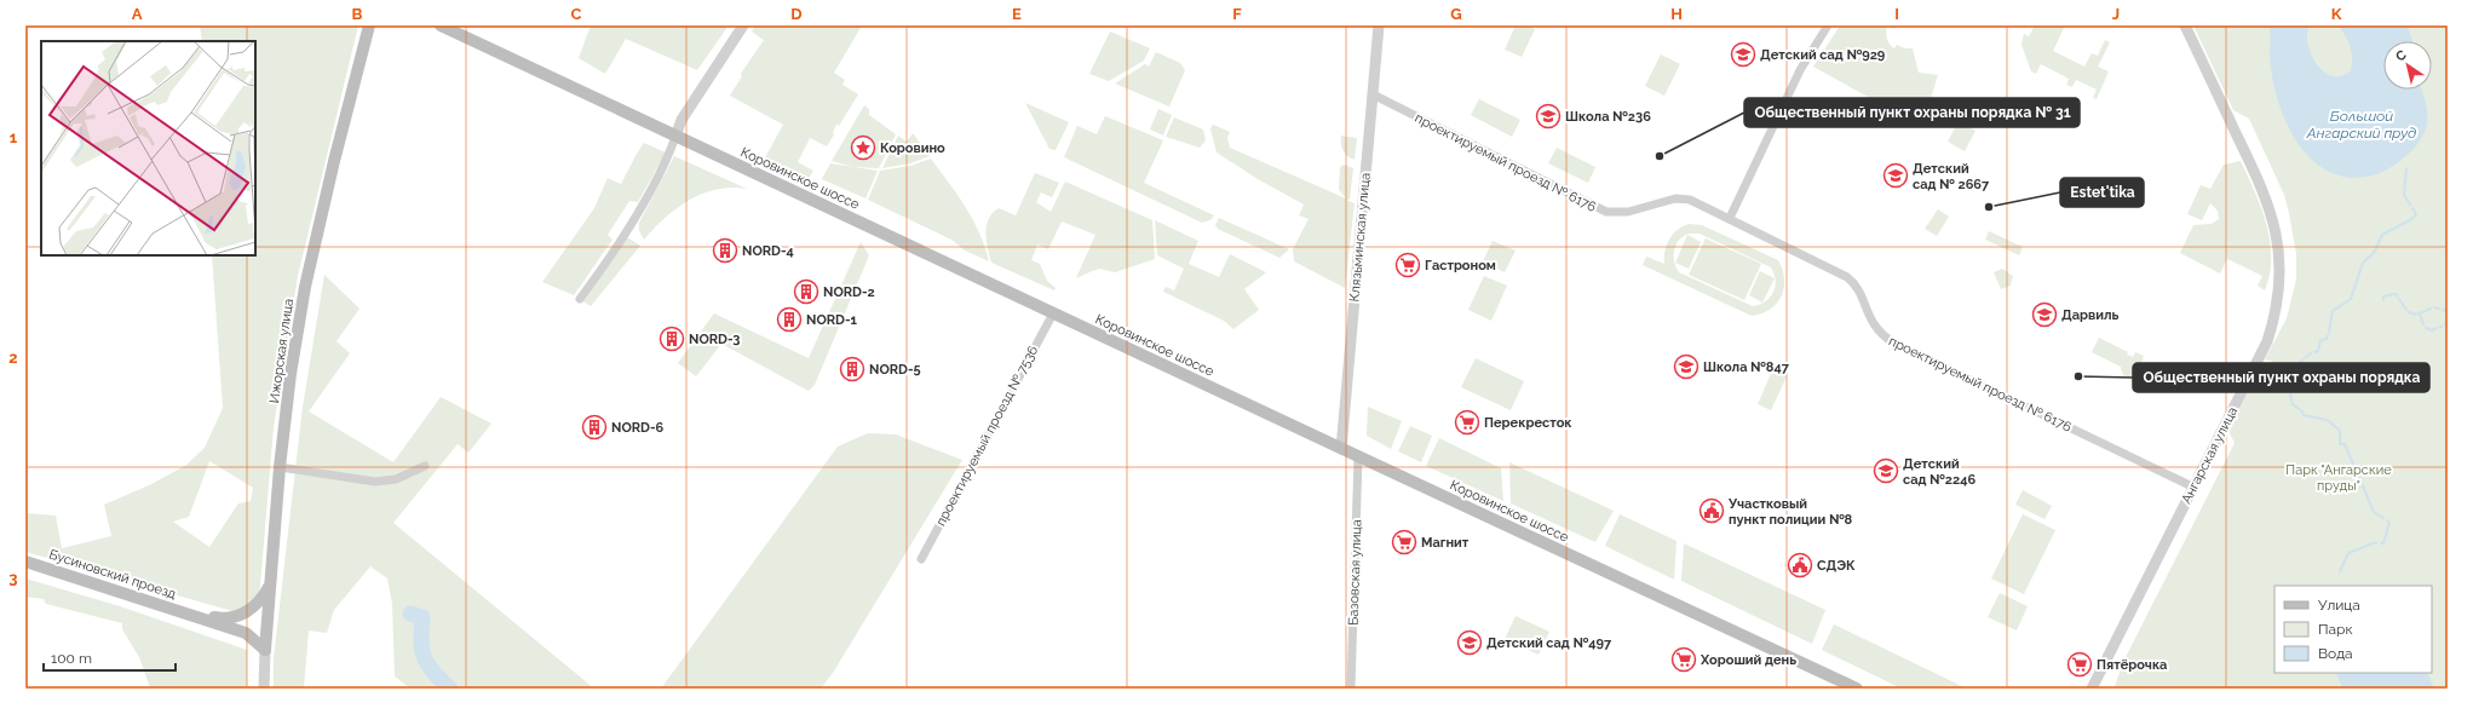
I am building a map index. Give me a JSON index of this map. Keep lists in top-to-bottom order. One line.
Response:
{"streets":{"main road":["Коровинское шоссе","Ижорская улица","Бусиновский проезд"],"street":["проектируемый проезд № 6176","Клязьминская улица","проектируемый проезд № 7536","Ангарская улица","Базовская улица"]},"crossings":[["проектируемый проезд № 6176","Клязьминская улица"],["проектируемый проезд № 6176","Ангарская улица"],["Коровинское шоссе","Клязьминская улица"],["Коровинское шоссе","проектируемый проезд № 7536"],["Коровинское шоссе","Базовская улица"]],"water":["Большой Ангарский пруд"],"parks":["Парк \"Ангарские пруды\""],"places":{"school or university":["Детский сад №929","Школа №236","Детский сад № 2667","Дарвиль","Школа №847","Детский сад №2246","Детский сад №497"],"place":["Коровино"],"other":["Общественный пункт охраны порядка № 31","Estet'tika","Общественный пункт охраны порядка"],"building":["NORD-4","NORD-2","NORD-1","NORD-3","NORD-5","NORD-6"],"supermarket":["Гастроном","Перекресток","Магнит","Хороший день","Пятёрочка"],"public building":["Участковый пункт полиции №8","СДЭК"]},"legend":["Улица","Парк","Вода"],"scale_bar":"100 m","north":"top left","grid":{"columns":["A","B","C","D","E","F","G","H","I","J","K"],"rows":["1","2","3"]}}
